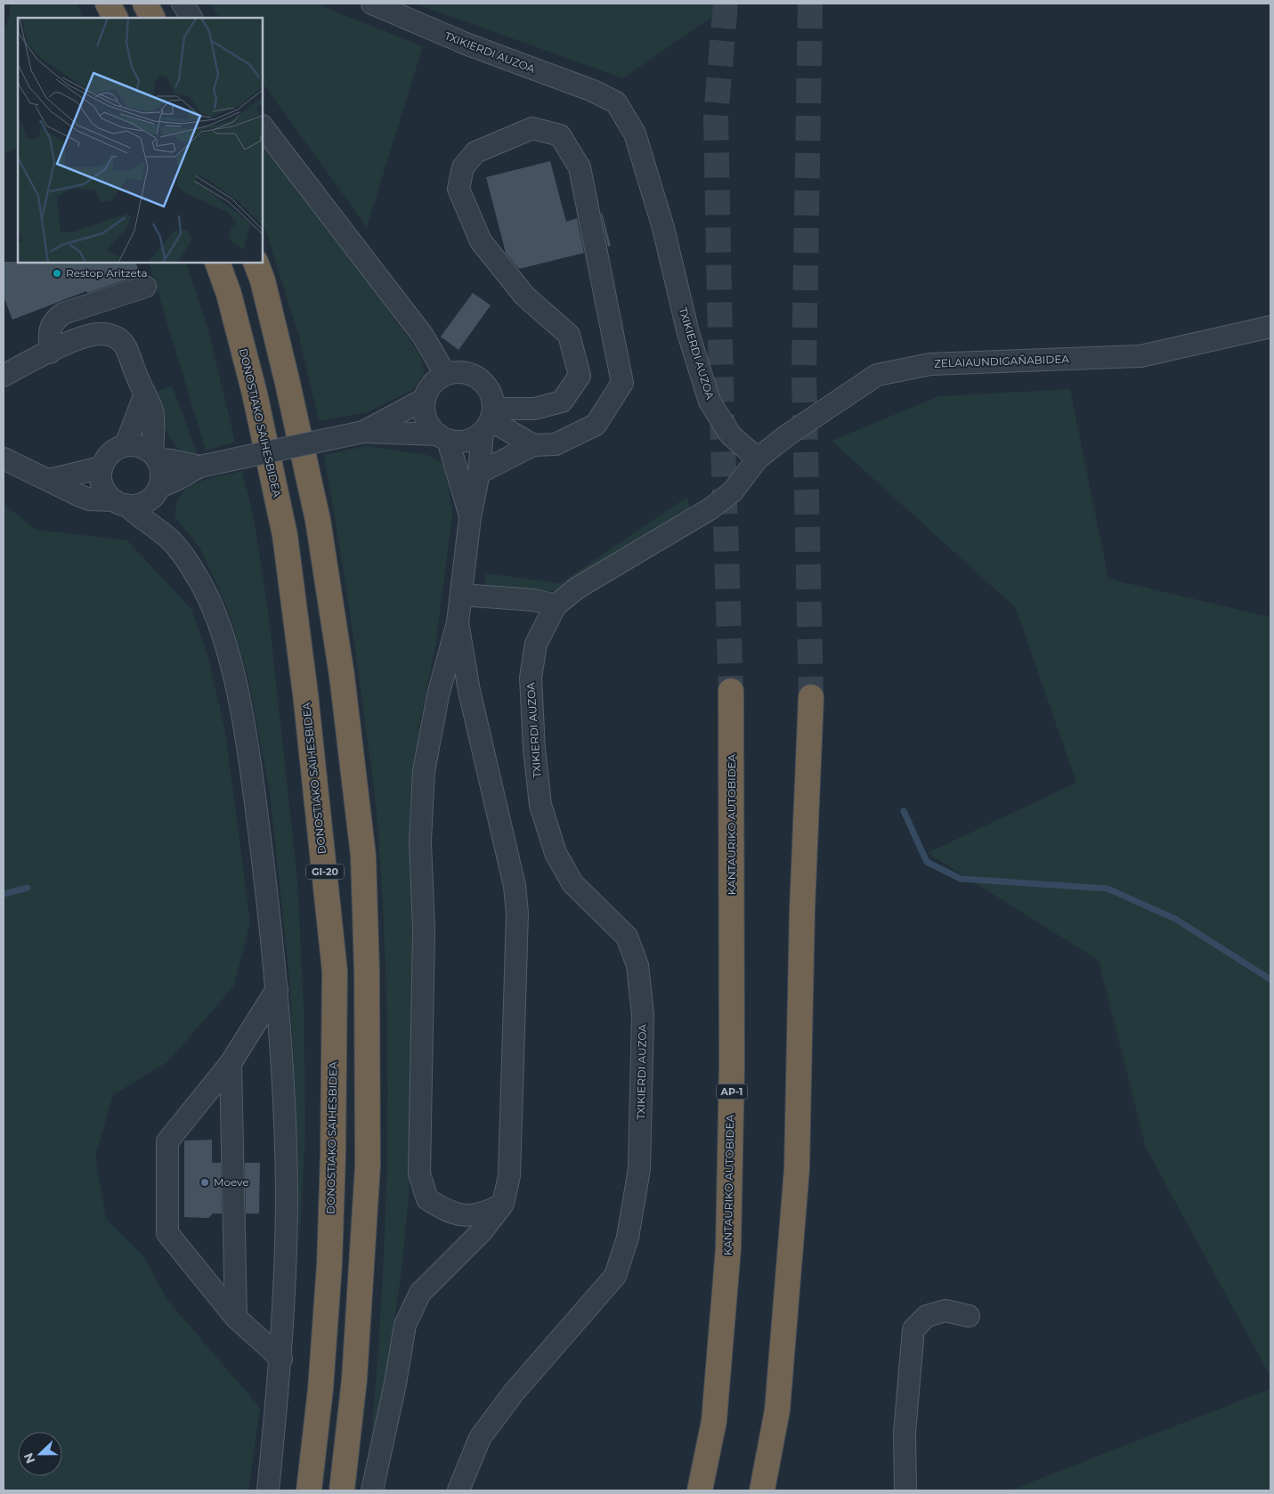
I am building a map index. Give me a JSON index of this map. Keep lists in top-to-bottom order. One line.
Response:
{"streets":{"highway":["DONOSTIAKO SAIHESBIDEA","KANTAURIKO AUTOBIDEA","GI-20","AP-1"],"street":["TXIKIERDI AUZOA","ZELAIAUNDIGAÑABIDEA"]},"crossings":[["TXIKIERDI AUZOA","ZELAIAUNDIGAÑABIDEA"]],"places":["Restop Aritzeta","Moeve"],"north":"left"}
